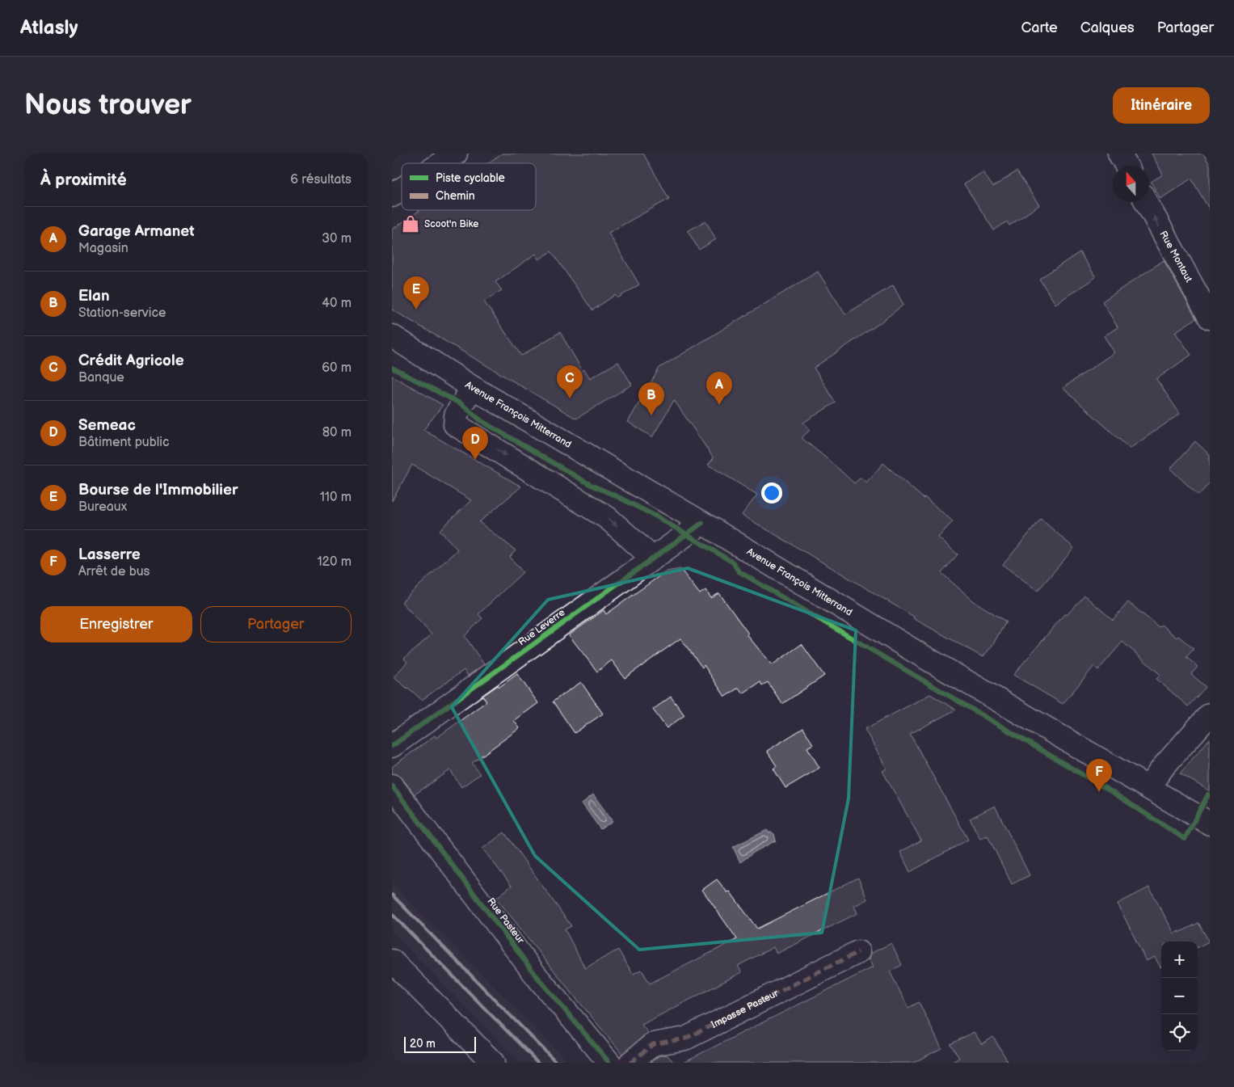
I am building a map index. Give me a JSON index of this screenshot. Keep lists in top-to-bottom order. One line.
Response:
{"streets":{"street":["Rue Montaut","Avenue François Mitterrand","Rue Leverre","Rue Pasteur","Impasse Pasteur"]},"crossings":[["Avenue François Mitterrand","Rue Leverre"]],"one_way":["Rue Montaut"],"places":{"shop":["Scoot'n Bike"]},"legend":["Piste cyclable","Chemin"],"scale_bar":"20 m","north":"top","page":{"header":"Atlasly","nav":["Carte","Calques","Partager"],"buttons":["Itinéraire",["Enregistrer","Partager"]],"title":"Nous trouver","heading":["À proximité","6 résultats"],"list":[{"mark":"A","name":"Garage Armanet","note":"Magasin","value":"30 m"},{"mark":"B","name":"Elan","note":"Station-service","value":"40 m"},{"mark":"C","name":"Crédit Agricole","note":"Banque","value":"60 m"},{"mark":"D","name":"Semeac","note":"Bâtiment public","value":"80 m"},{"mark":"E","name":"Bourse de l'Immobilier","note":"Bureaux","value":"110 m"},{"mark":"F","name":"Lasserre","note":"Arrêt de bus","value":"120 m"}],"pins":["E","C","A","B","D","F"],"map_buttons":["+","−"],"scale":"20 m"}}
